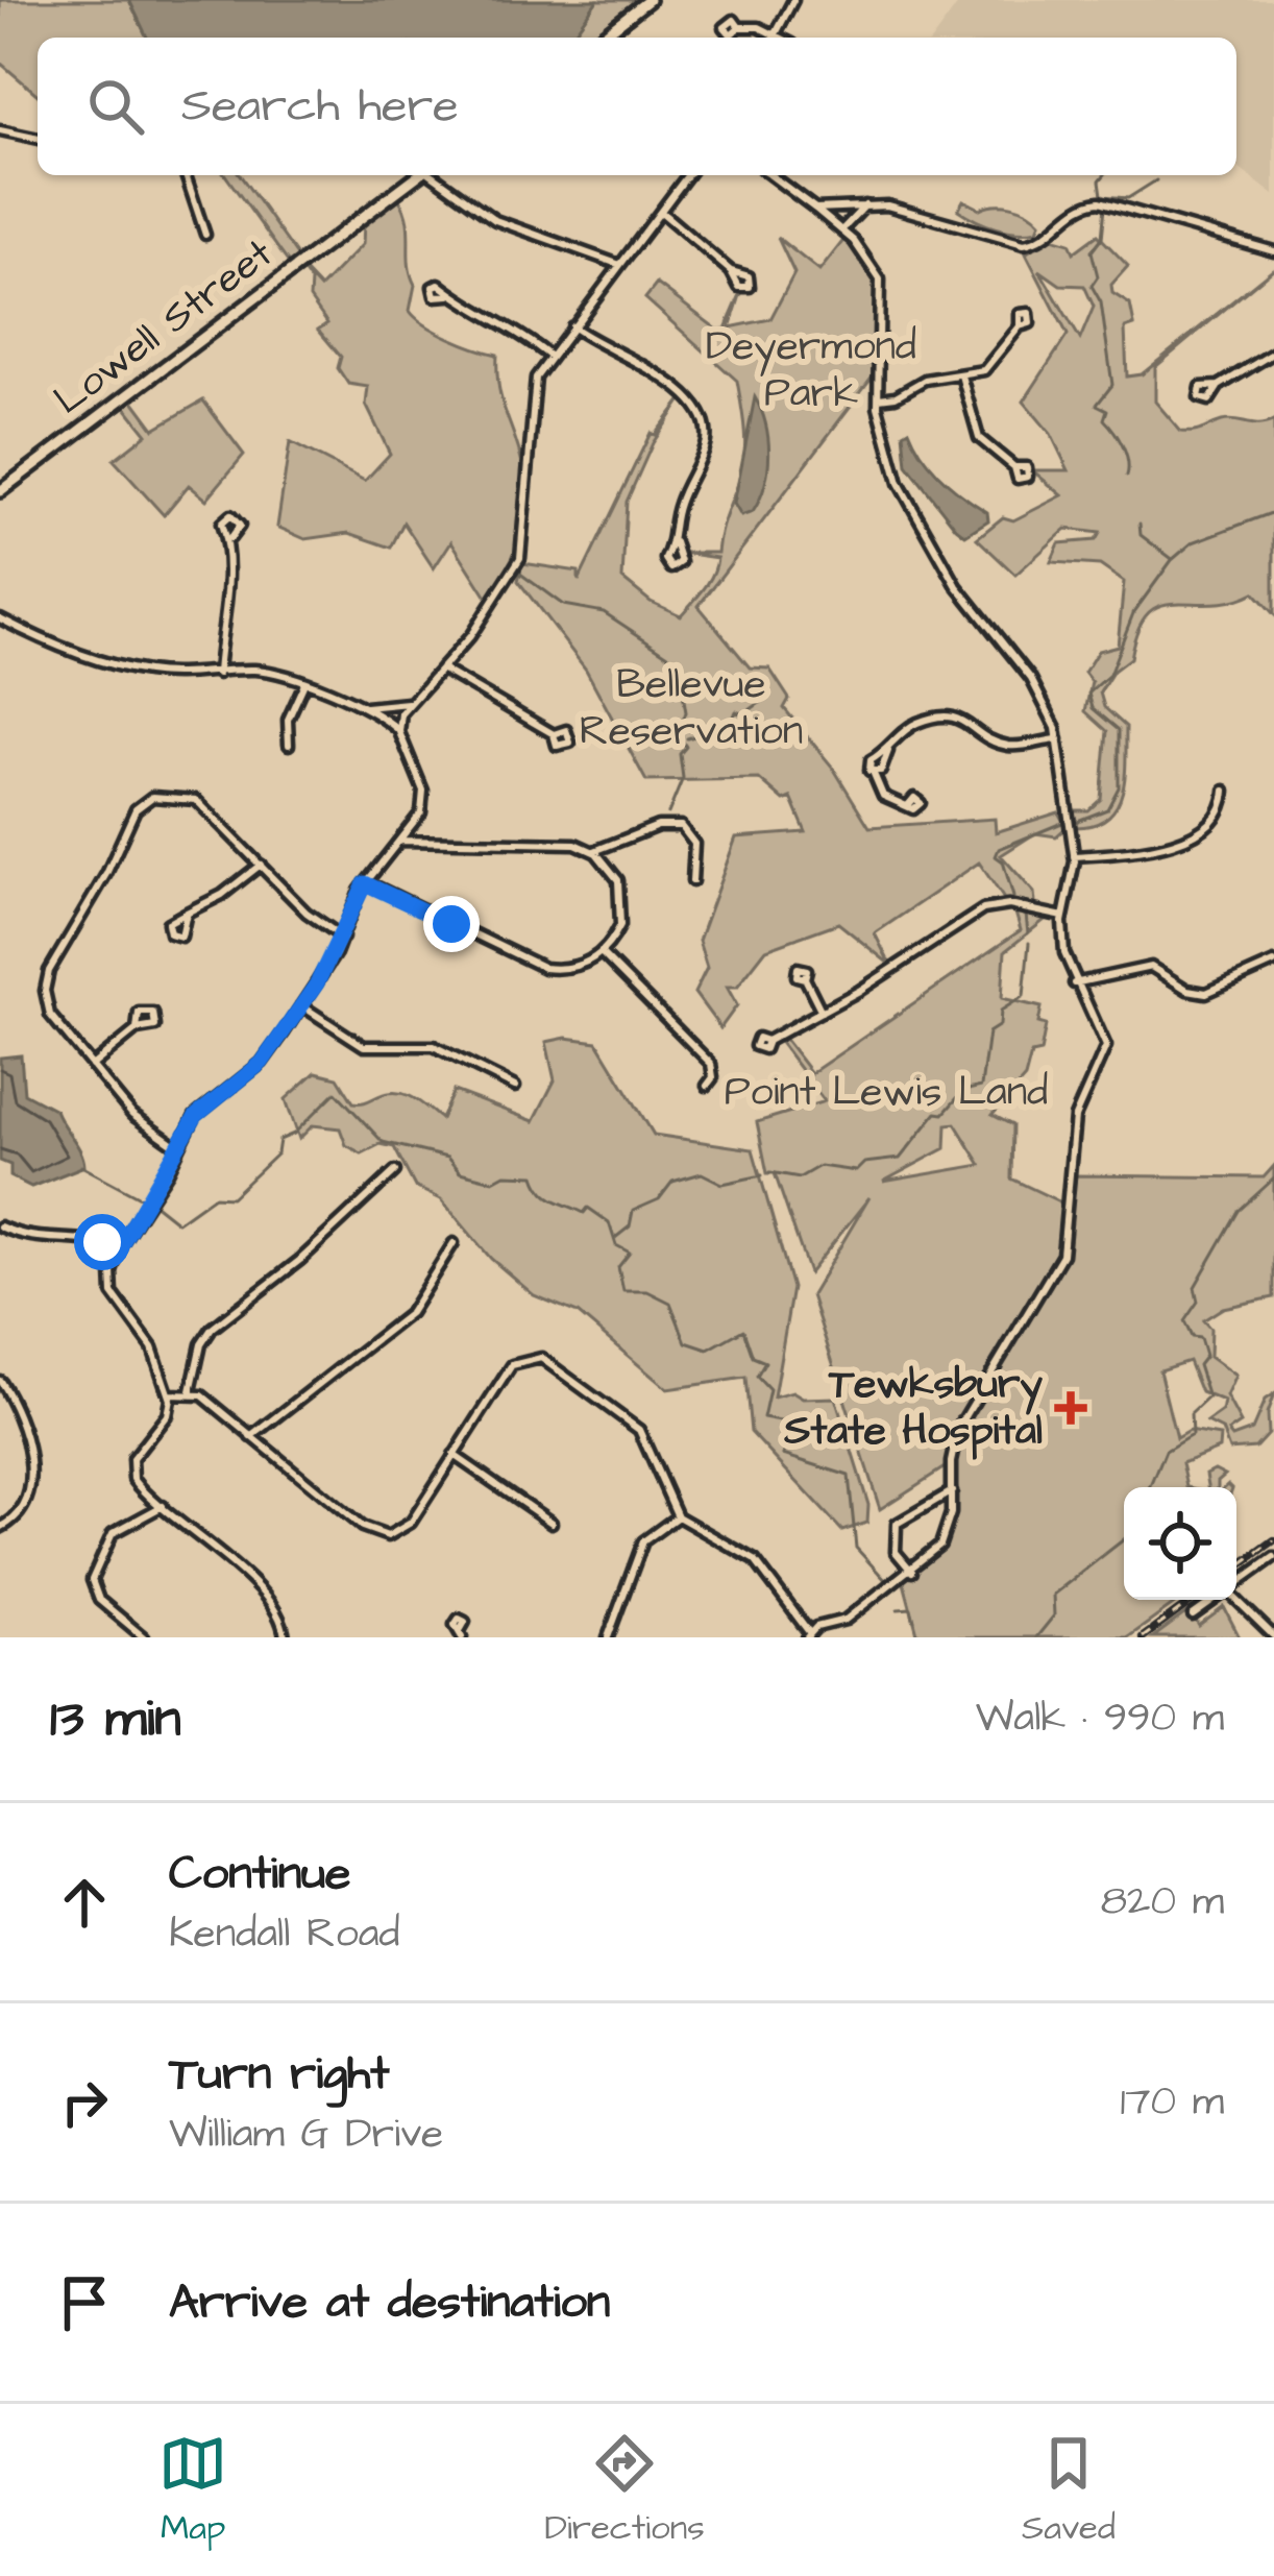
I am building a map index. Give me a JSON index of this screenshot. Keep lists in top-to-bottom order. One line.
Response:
{"streets":{"main road":["Lowell Street"]},"parks":["Deyermond Park","Bellevue Reservation","Point Lewis Land"],"places":{"health":["Tewksbury State Hospital"]},"page":{"search":"Search here","heading":["13 min","Walk · 990 m"],"list":[["Continue","Kendall Road","820 m"],["Turn right","William G Drive","170 m"],"Arrive at destination"],"nav":["Map","Directions","Saved"]}}
